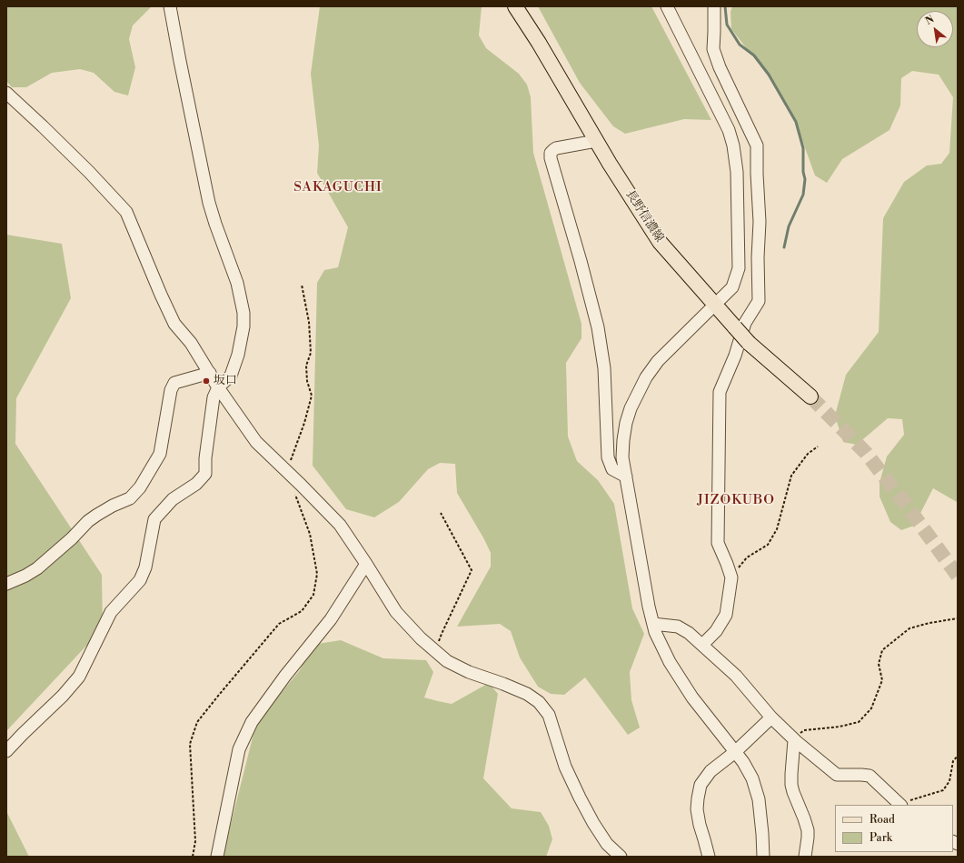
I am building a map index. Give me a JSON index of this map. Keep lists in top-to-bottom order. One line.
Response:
{"streets":{"main road":["長野信濃線"]},"districts":["SAKAGUCHI","JIZOKUBO"],"places":["坂口"],"legend":["Road","Park"],"north":"top left"}
